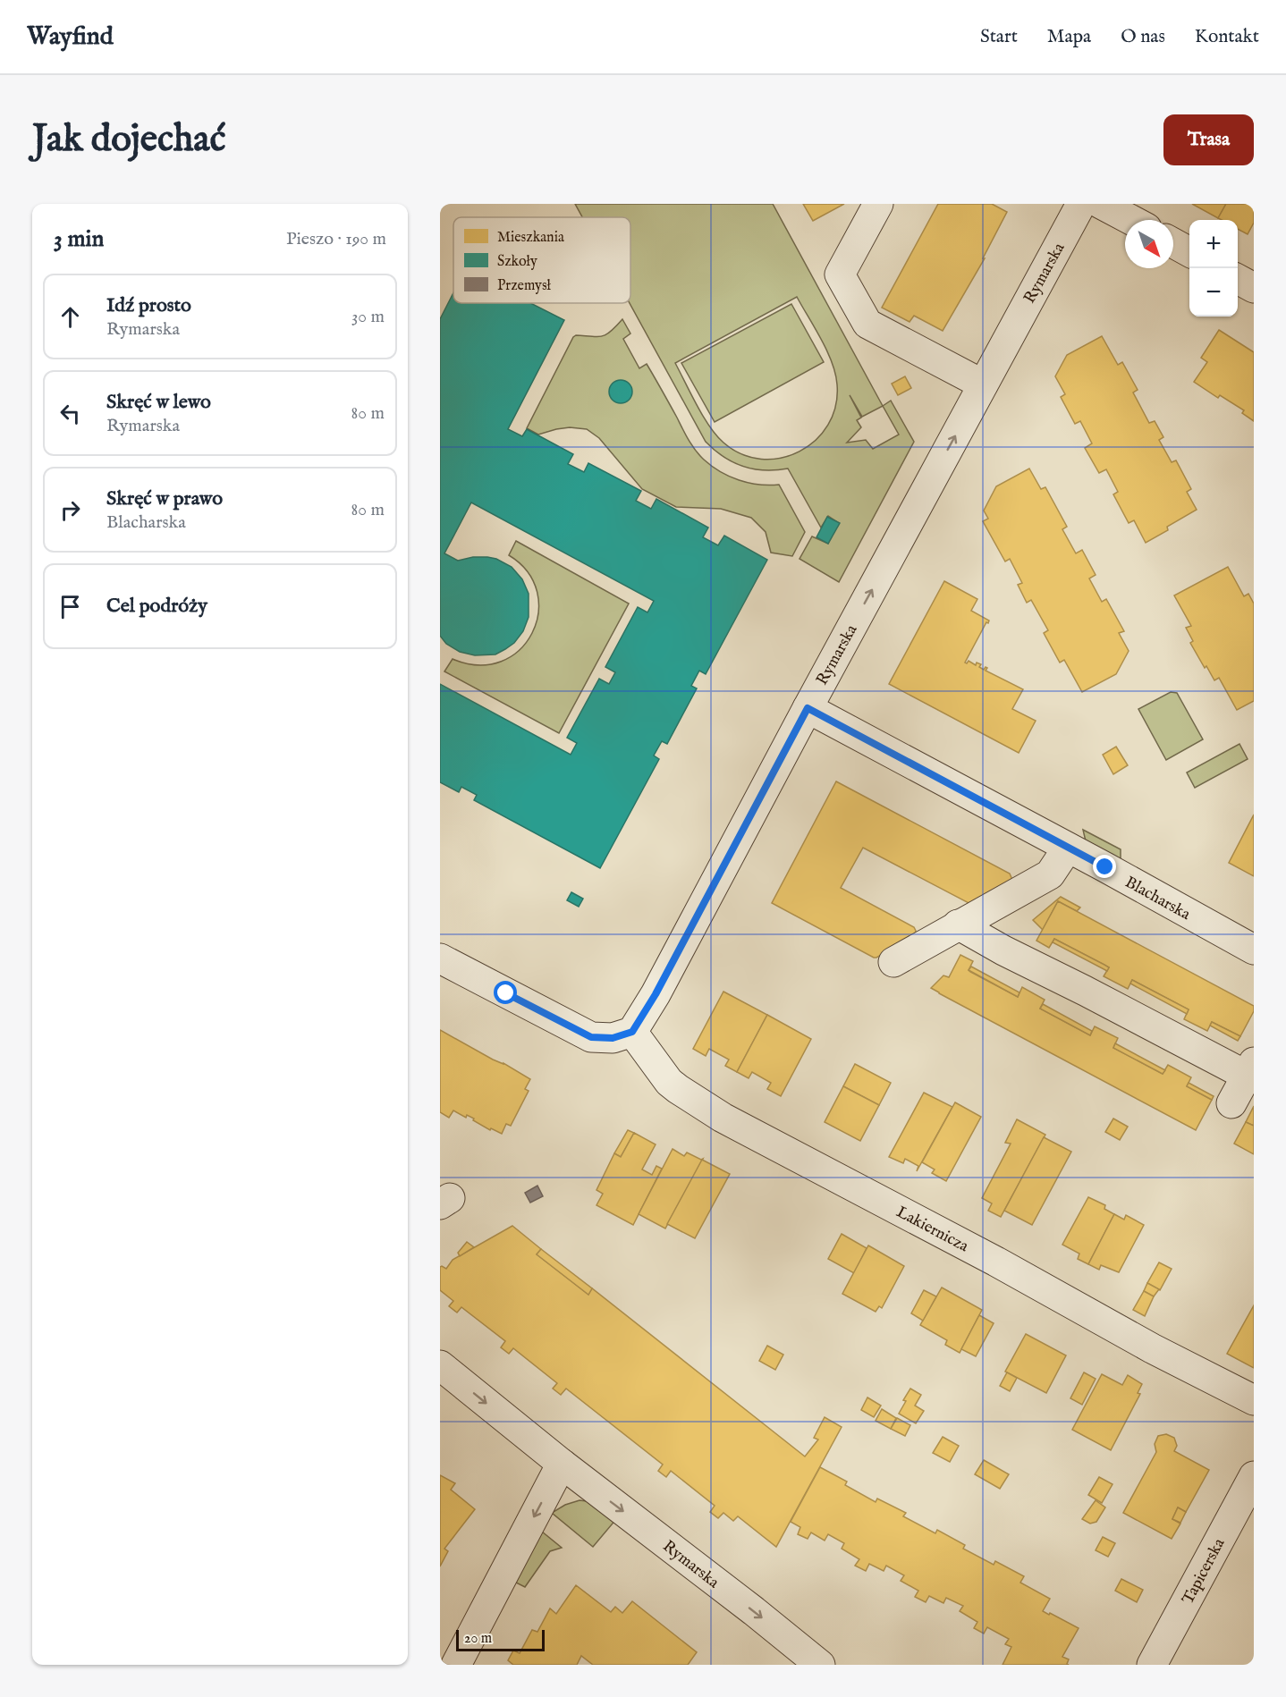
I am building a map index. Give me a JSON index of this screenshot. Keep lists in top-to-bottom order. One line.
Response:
{"streets":{"street":["Rymarska","Blacharska","Lakiernicza","Tapicerska"]},"crossings":[["Rymarska","Blacharska"],["Rymarska","Lakiernicza"]],"legend":["Mieszkania","Szkoły","Przemysł"],"scale_bar":"20 m","north":"bottom right","page":{"header":"Wayfind","nav":["Start","Mapa","O nas","Kontakt"],"buttons":"Trasa","title":"Jak dojechać","heading":["3 min","Pieszo · 190 m"],"map_buttons":["+","−"],"list":[["Idź prosto","Rymarska","30 m"],["Skręć w lewo","Rymarska","80 m"],["Skręć w prawo","Blacharska","80 m"],"Cel podróży"],"scale":"20 m"}}
